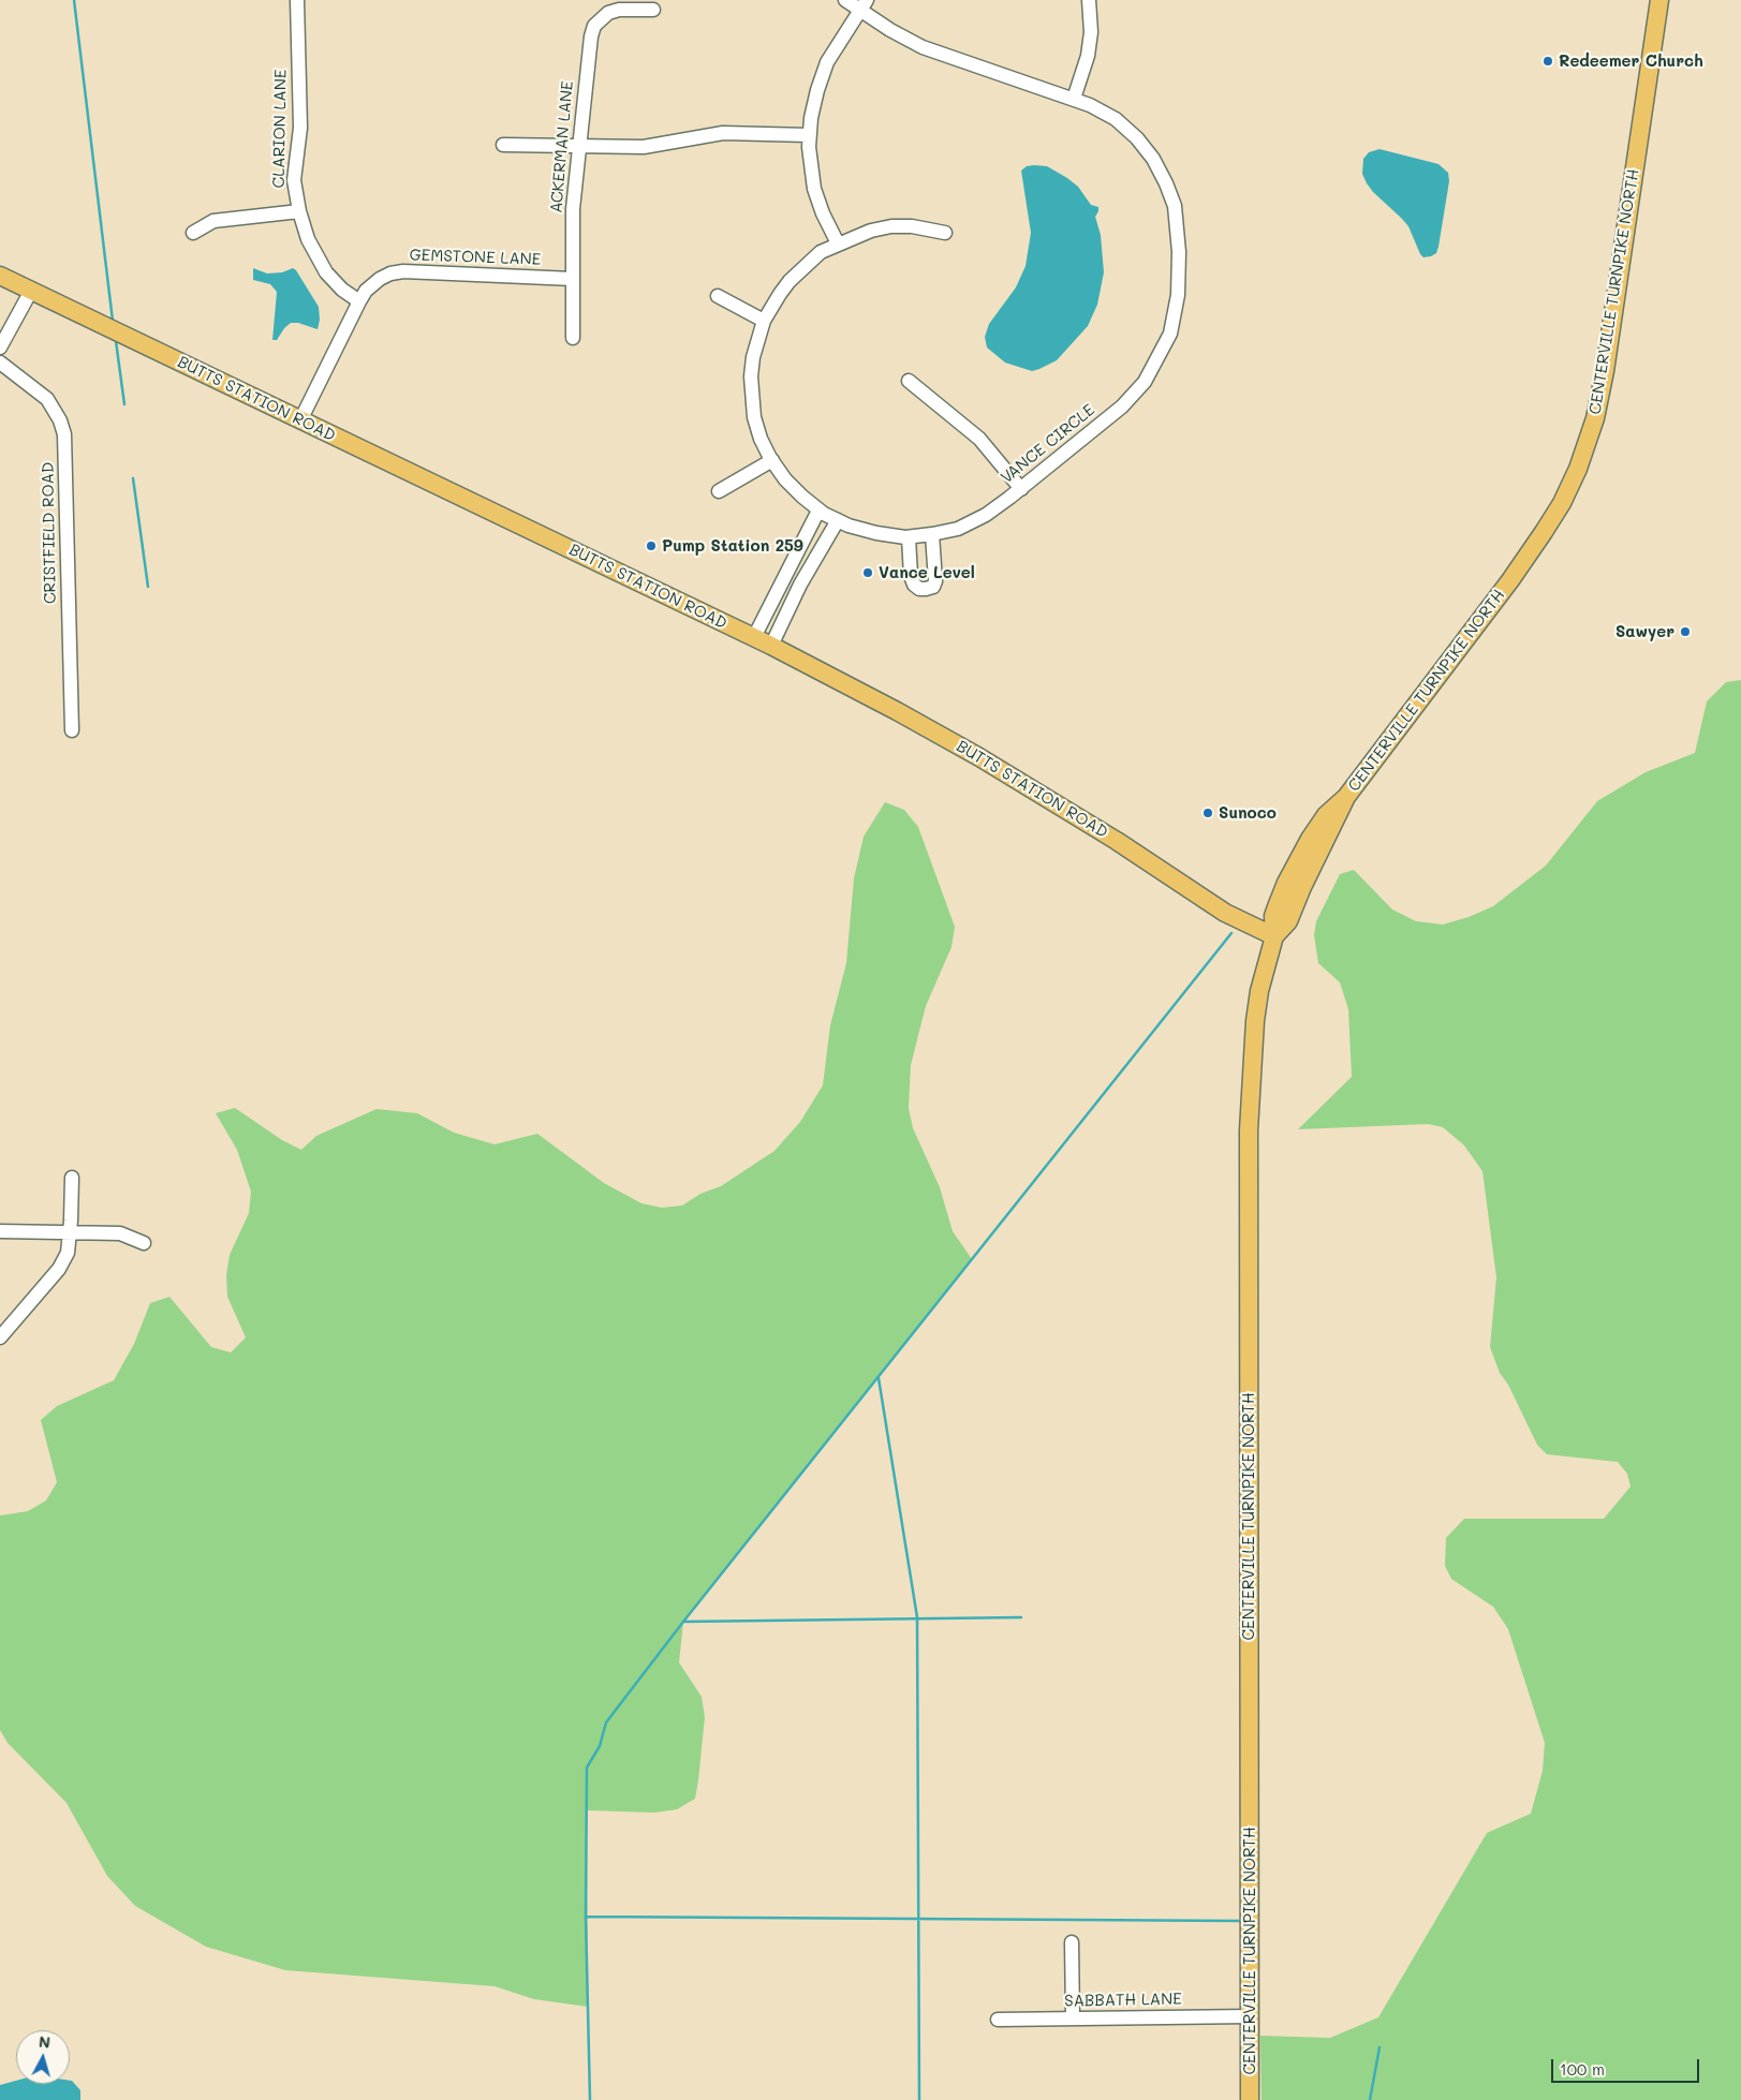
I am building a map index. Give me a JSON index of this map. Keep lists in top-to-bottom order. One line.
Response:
{"streets":{"main road":["CENTERVILLE TURNPIKE NORTH","BUTTS STATION ROAD"],"street":["CLARION LANE","ACKERMAN LANE","GEMSTONE LANE","VANCE CIRCLE","CRISTFIELD ROAD","SABBATH LANE"]},"crossings":[["CLARION LANE","GEMSTONE LANE"],["ACKERMAN LANE","GEMSTONE LANE"],["GEMSTONE LANE","BUTTS STATION ROAD"],["CENTERVILLE TURNPIKE NORTH","BUTTS STATION ROAD"],["CENTERVILLE TURNPIKE NORTH","SABBATH LANE"]],"places":["Redeemer Church","Pump Station 259","Vance Level","Sawyer","Sunoco"],"scale_bar":"100 m","north":"top"}
